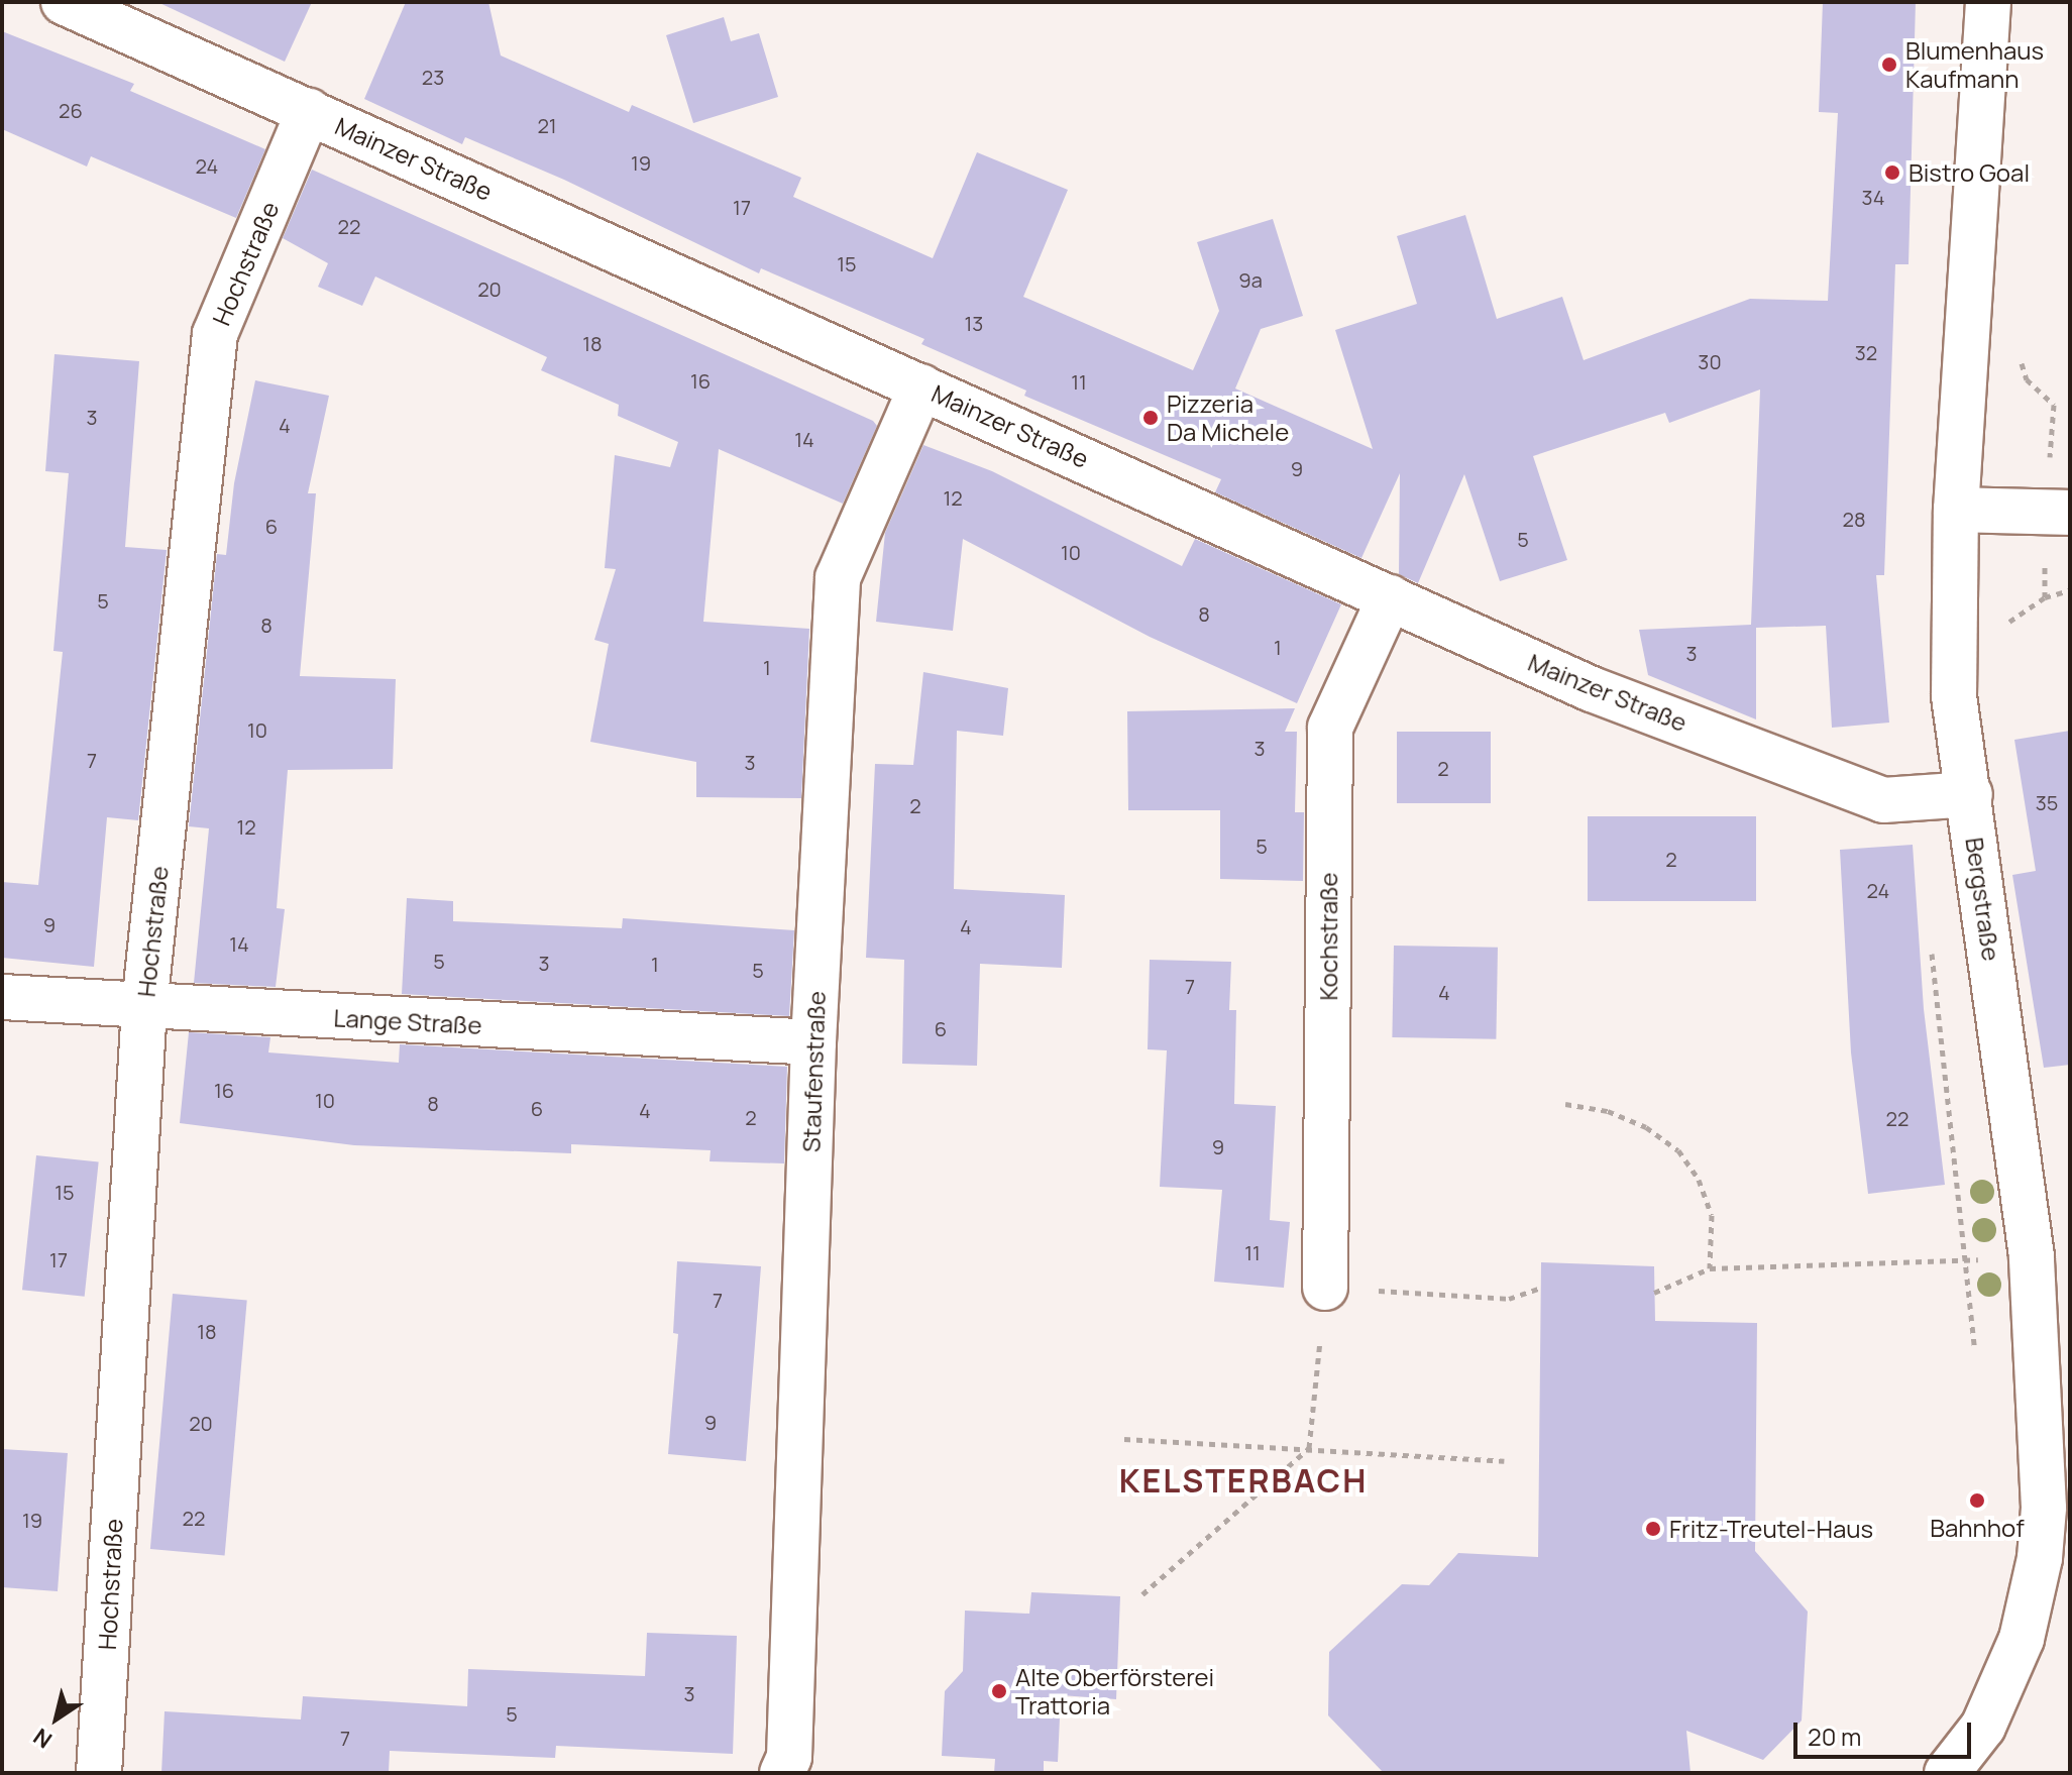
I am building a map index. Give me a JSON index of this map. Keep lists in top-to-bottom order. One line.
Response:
{"streets":{"street":["Mainzer Straße","Hochstraße","Bergstraße","Kochstraße","Lange Straße","Staufenstraße"]},"crossings":[["Mainzer Straße","Hochstraße"],["Mainzer Straße","Bergstraße"],["Mainzer Straße","Kochstraße"],["Mainzer Straße","Staufenstraße"],["Hochstraße","Lange Straße"],["Lange Straße","Staufenstraße"]],"districts":["KELSTERBACH"],"places":["Blumenhaus Kaufmann","Bistro Goal","Pizzeria Da Michele","Bahnhof","Fritz-Treutel-Haus","Alte Oberförsterei Trattoria"],"house_numbers":["23","26","21","19","24","34","17","22","15","9a","20","13","18","32","30","16","11","3","4","14","9","12","28","6","5","10","5","8","8","1","3","1","10","3","7","3","2","35","2","12","5","2","24","9","4","14","5","3","1","5","7","4","6","16","10","8","6","4","2","22","9","15","11","17","7","18","9","20","22","19","3","5","7"],"scale_bar":"20 m","north":"bottom left"}
